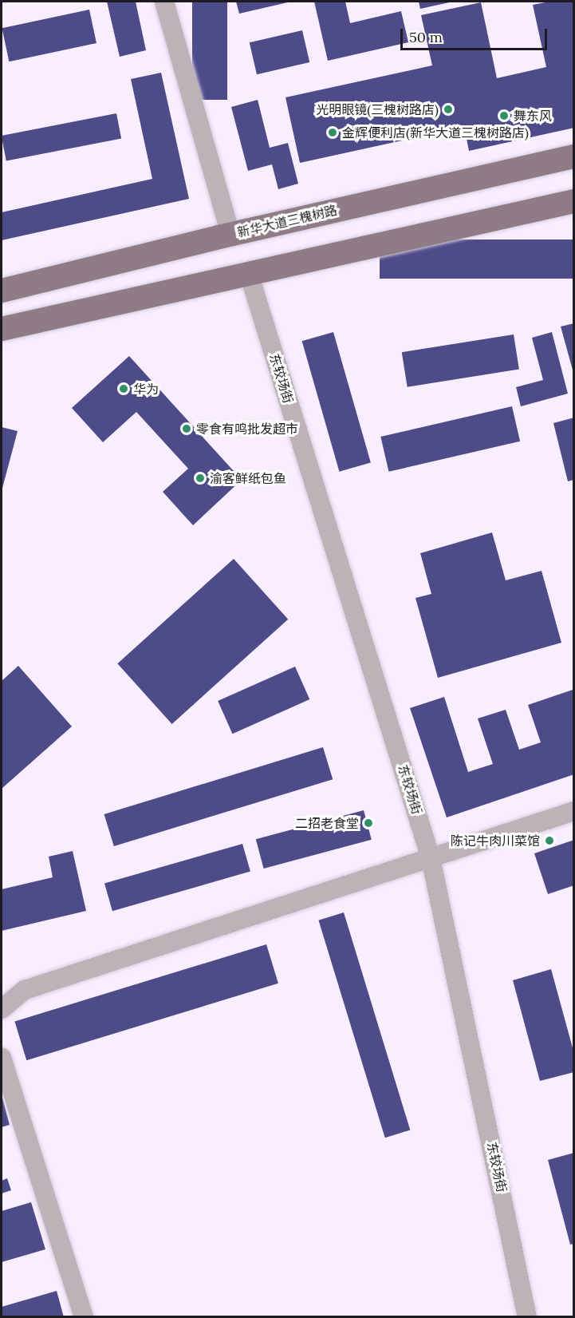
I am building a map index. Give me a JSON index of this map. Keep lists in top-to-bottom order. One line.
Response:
{"streets":{"main road":["新华大道三槐树路"],"street":["东较场街"]},"places":["光明眼镜(三槐树路店)","舞东风","金辉便利店(新华大道三槐树路店)","华为","零食有鸣批发超市","渝客鲜纸包鱼","二招老食堂","陈记牛肉川菜馆"],"scale_bar":"50 m"}
